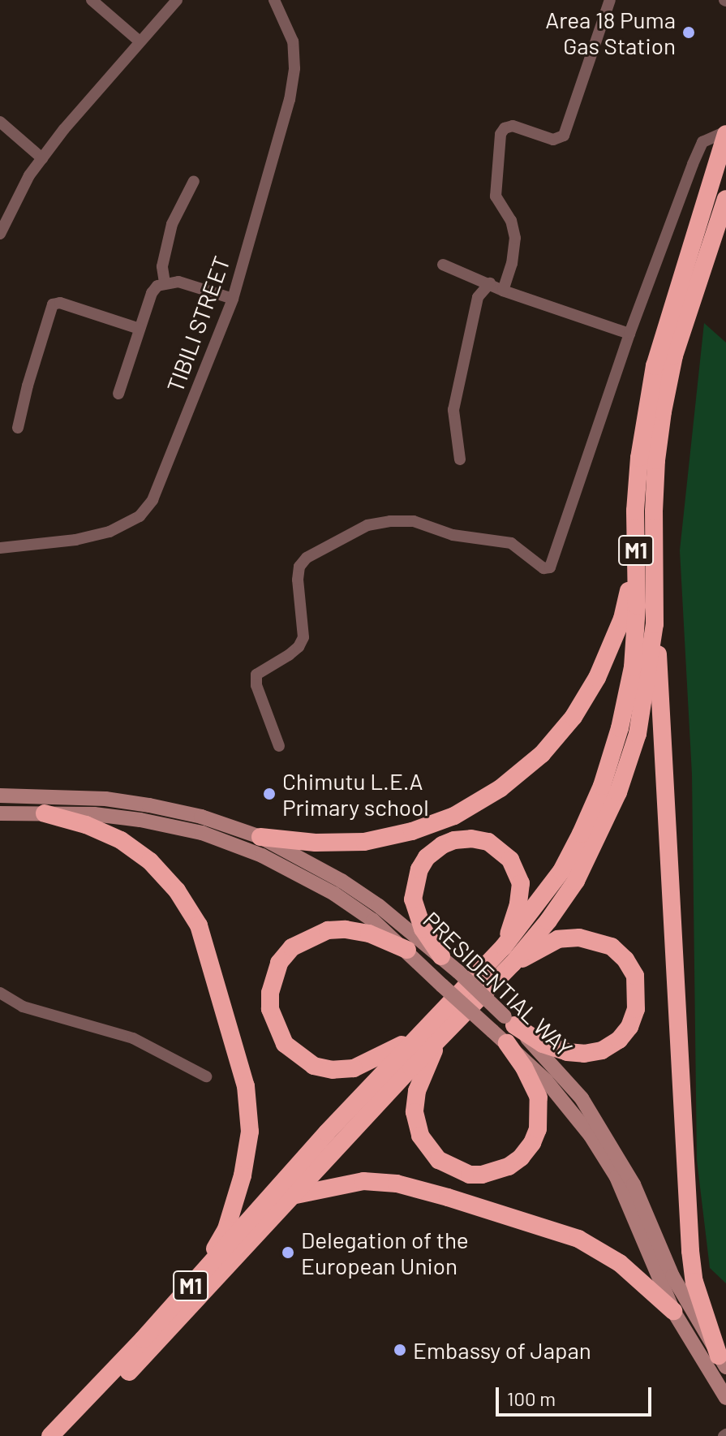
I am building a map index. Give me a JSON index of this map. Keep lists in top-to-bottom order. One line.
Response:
{"streets":{"highway":["M1"],"main road":["PRESIDENTIAL WAY"],"street":["TIBILI STREET"]},"places":["Area 18 Puma Gas Station","Chimutu L.E.A Primary school","Delegation of the European Union","Embassy of Japan"],"scale_bar":"100 m"}
